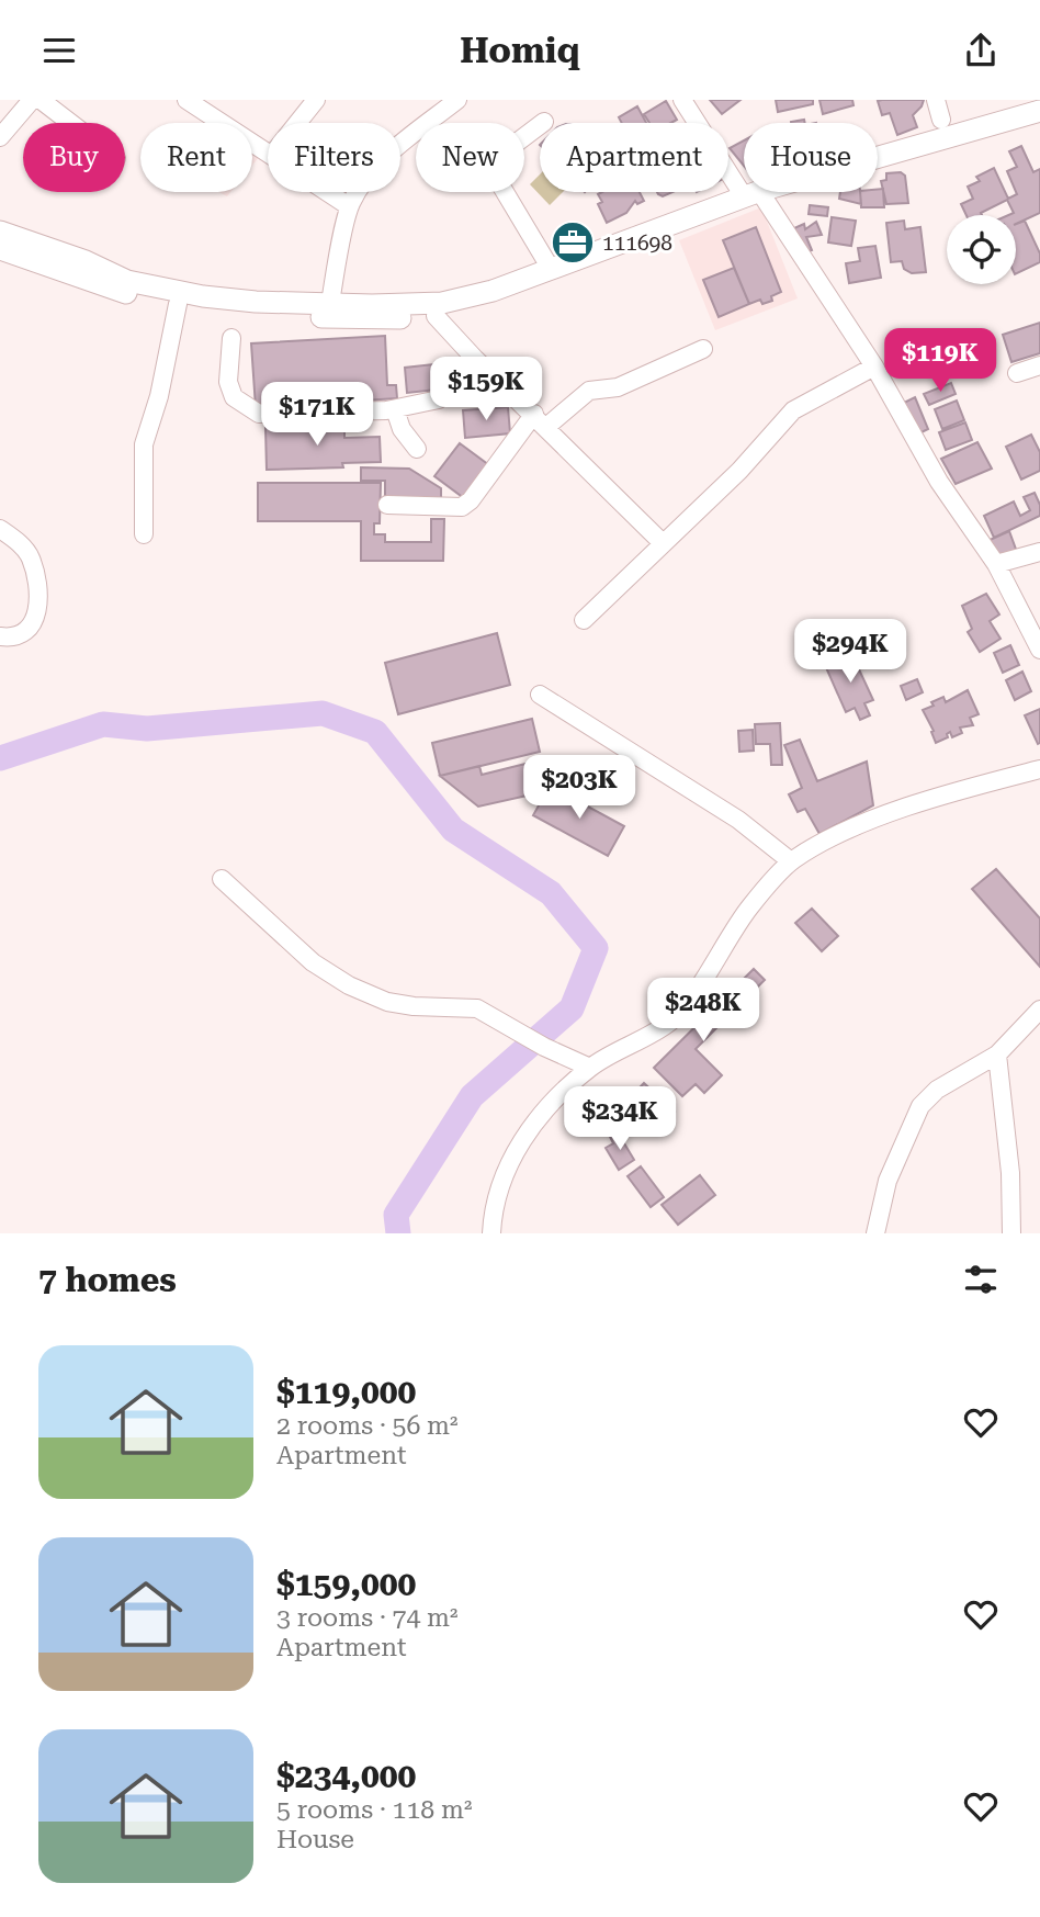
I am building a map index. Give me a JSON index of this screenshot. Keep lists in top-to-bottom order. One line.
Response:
{"places":{"office":["111698"]},"page":{"header":"Homiq","chip":["Buy","Rent","Filters","New","Apartment","House"],"price":["$119K","$159K","$171K","$294K","$203K","$248K","$234K"],"heading":"7 homes","list":[{"name":"$119,000","note":"2 rooms · 56 m² · Apartment"},{"name":"$159,000","note":"3 rooms · 74 m² · Apartment"},{"name":"$234,000","note":"5 rooms · 118 m² · House"}]}}
